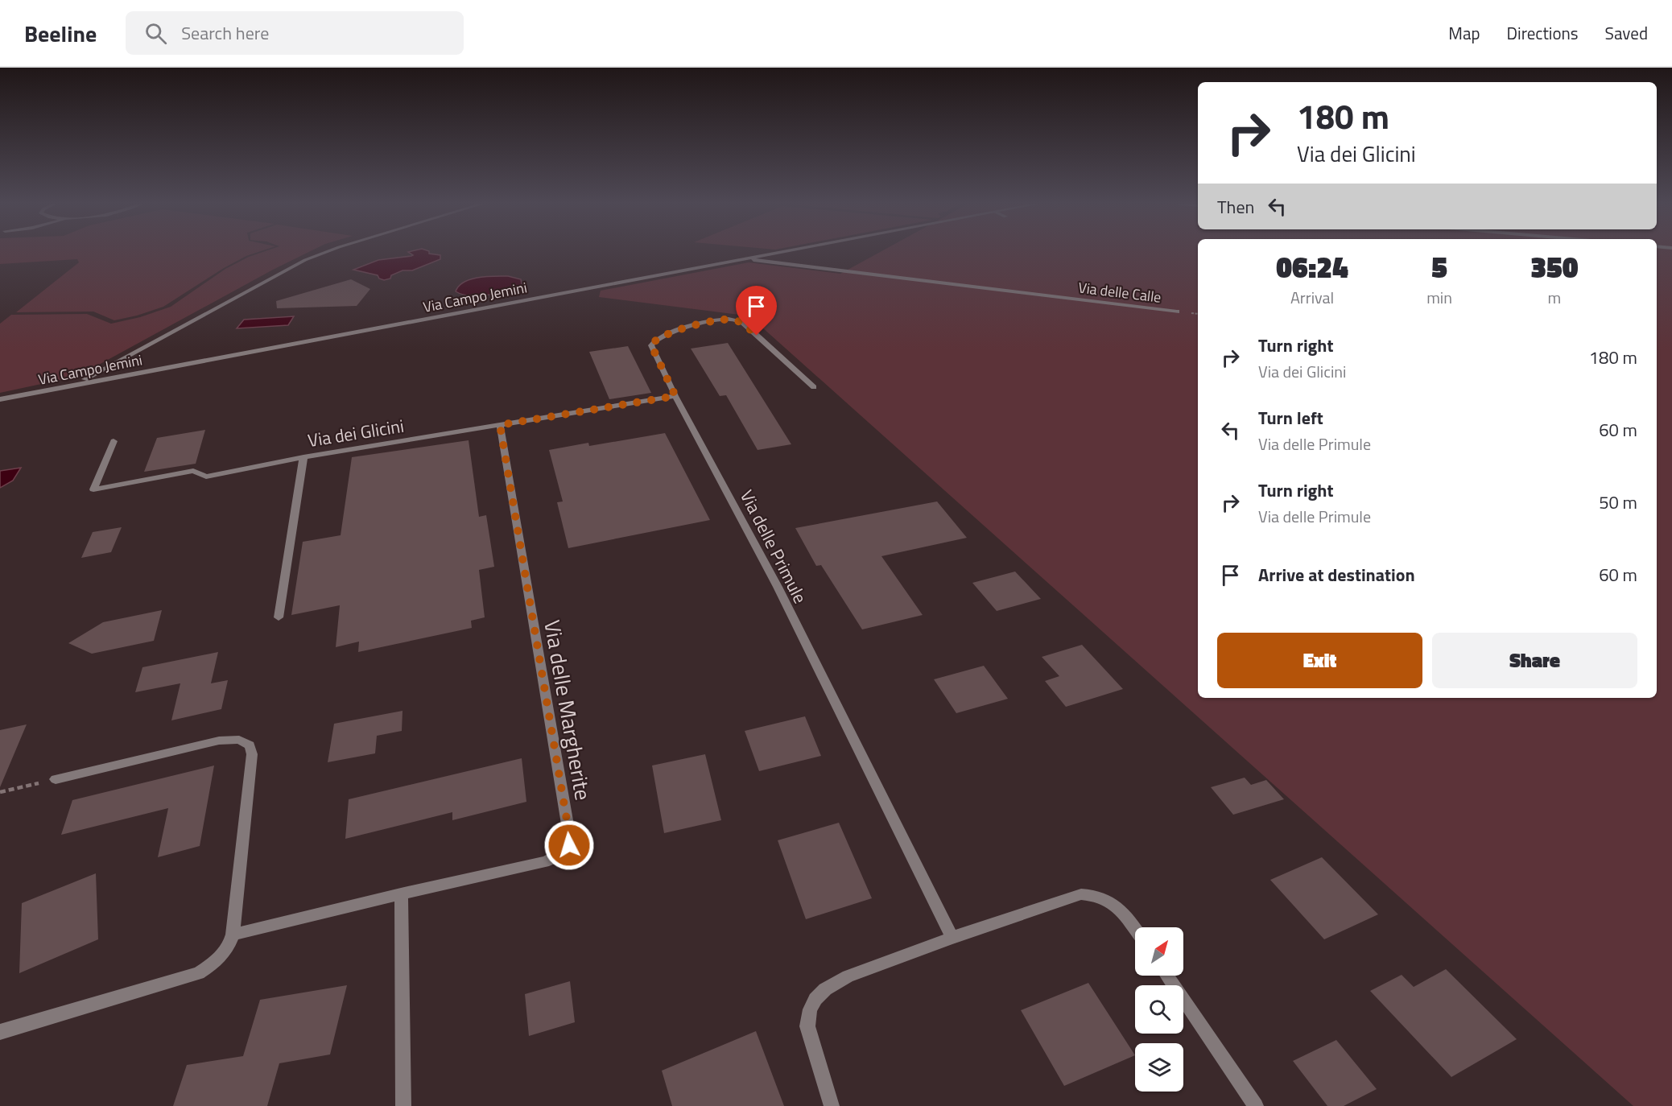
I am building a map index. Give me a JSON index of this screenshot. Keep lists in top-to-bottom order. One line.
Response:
{"streets":{"street":["Via delle Calle","Via Campo Jemini","Via dei Glicini","Via delle Primule","Via delle Margherite"]},"crossings":[["Via delle Calle","Via Campo Jemini"],["Via dei Glicini","Via delle Primule"],["Via dei Glicini","Via delle Margherite"]],"north":"top right","page":{"header":"Beeline","search":"Search here","nav":["Map","Directions","Saved"],"turn":["180 m","Via dei Glicini"],"then":"Then","eta":["06:24","Arrival","5","min","350","m"],"list":[{"name":"Turn right","note":"Via dei Glicini","value":"180 m"},{"name":"Turn left","note":"Via delle Primule","value":"60 m"},{"name":"Turn right","note":"Via delle Primule","value":"50 m"},{"name":"Arrive at destination","value":"60 m"}],"buttons":["Exit","Share"]}}
